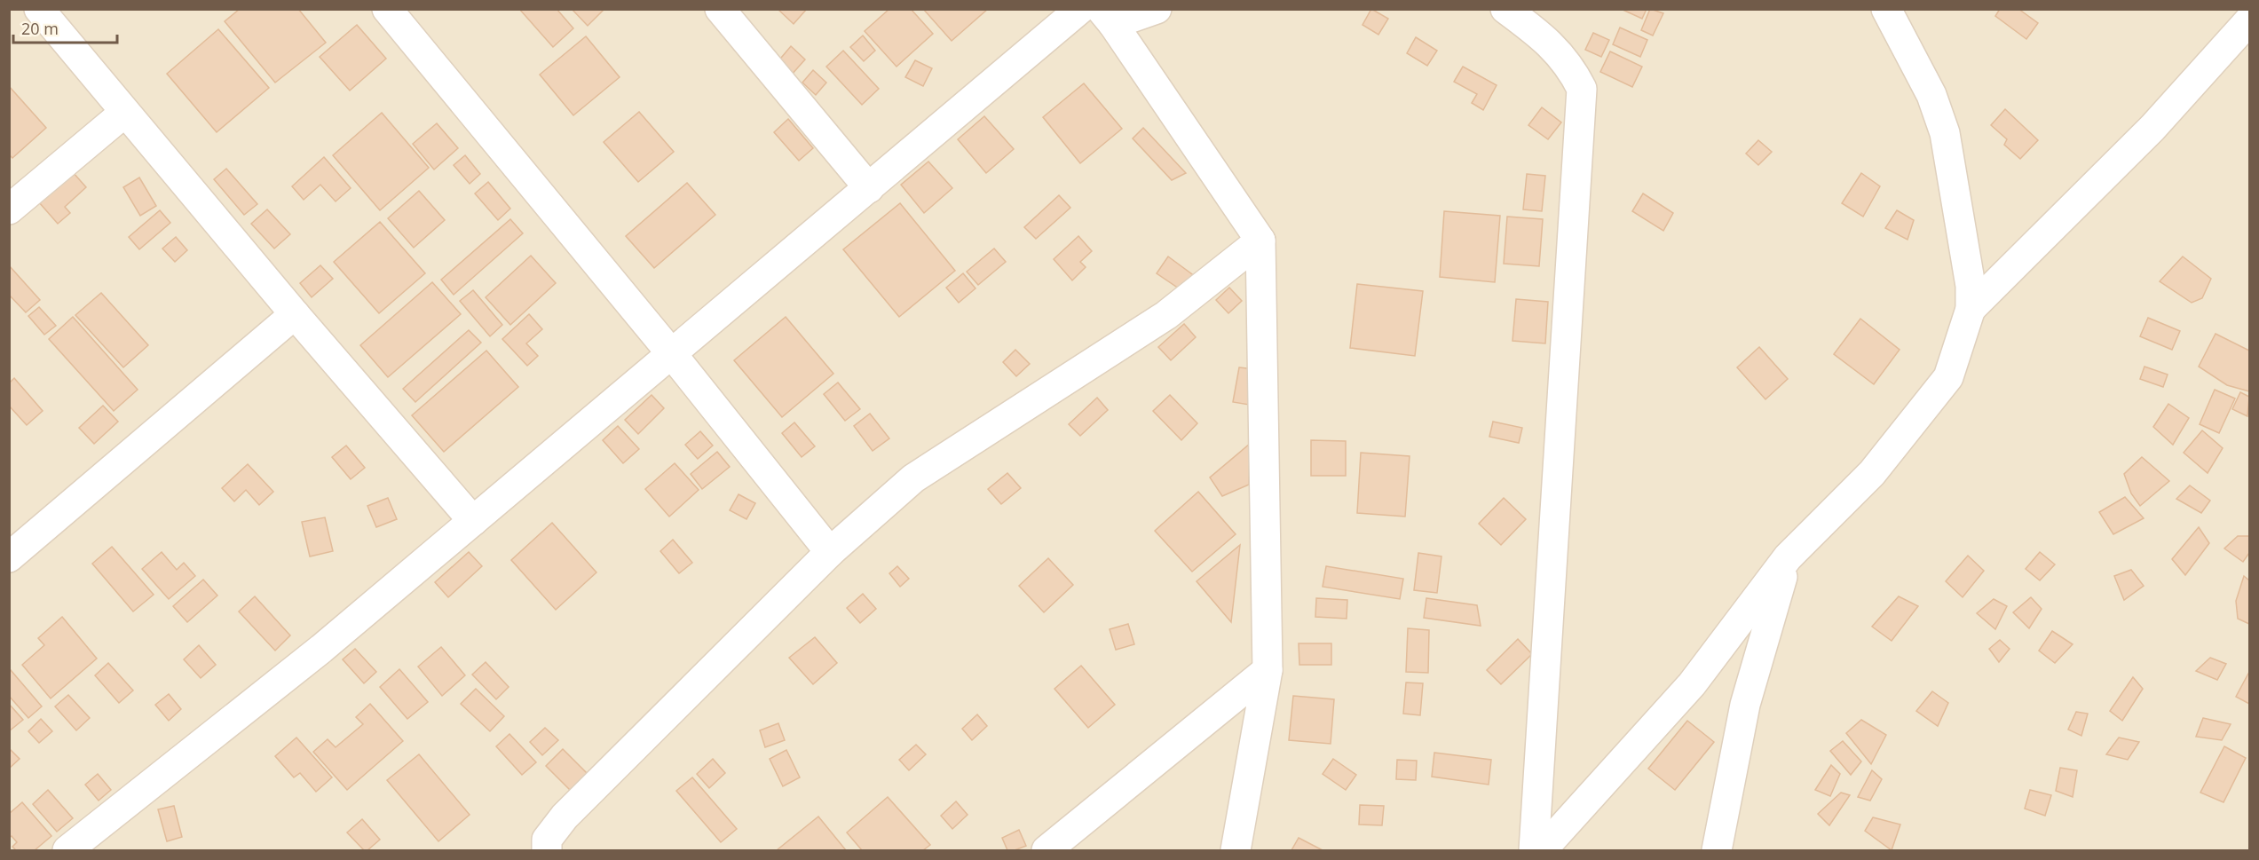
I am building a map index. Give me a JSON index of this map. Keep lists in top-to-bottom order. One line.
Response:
{"scale_bar":"20 m"}
